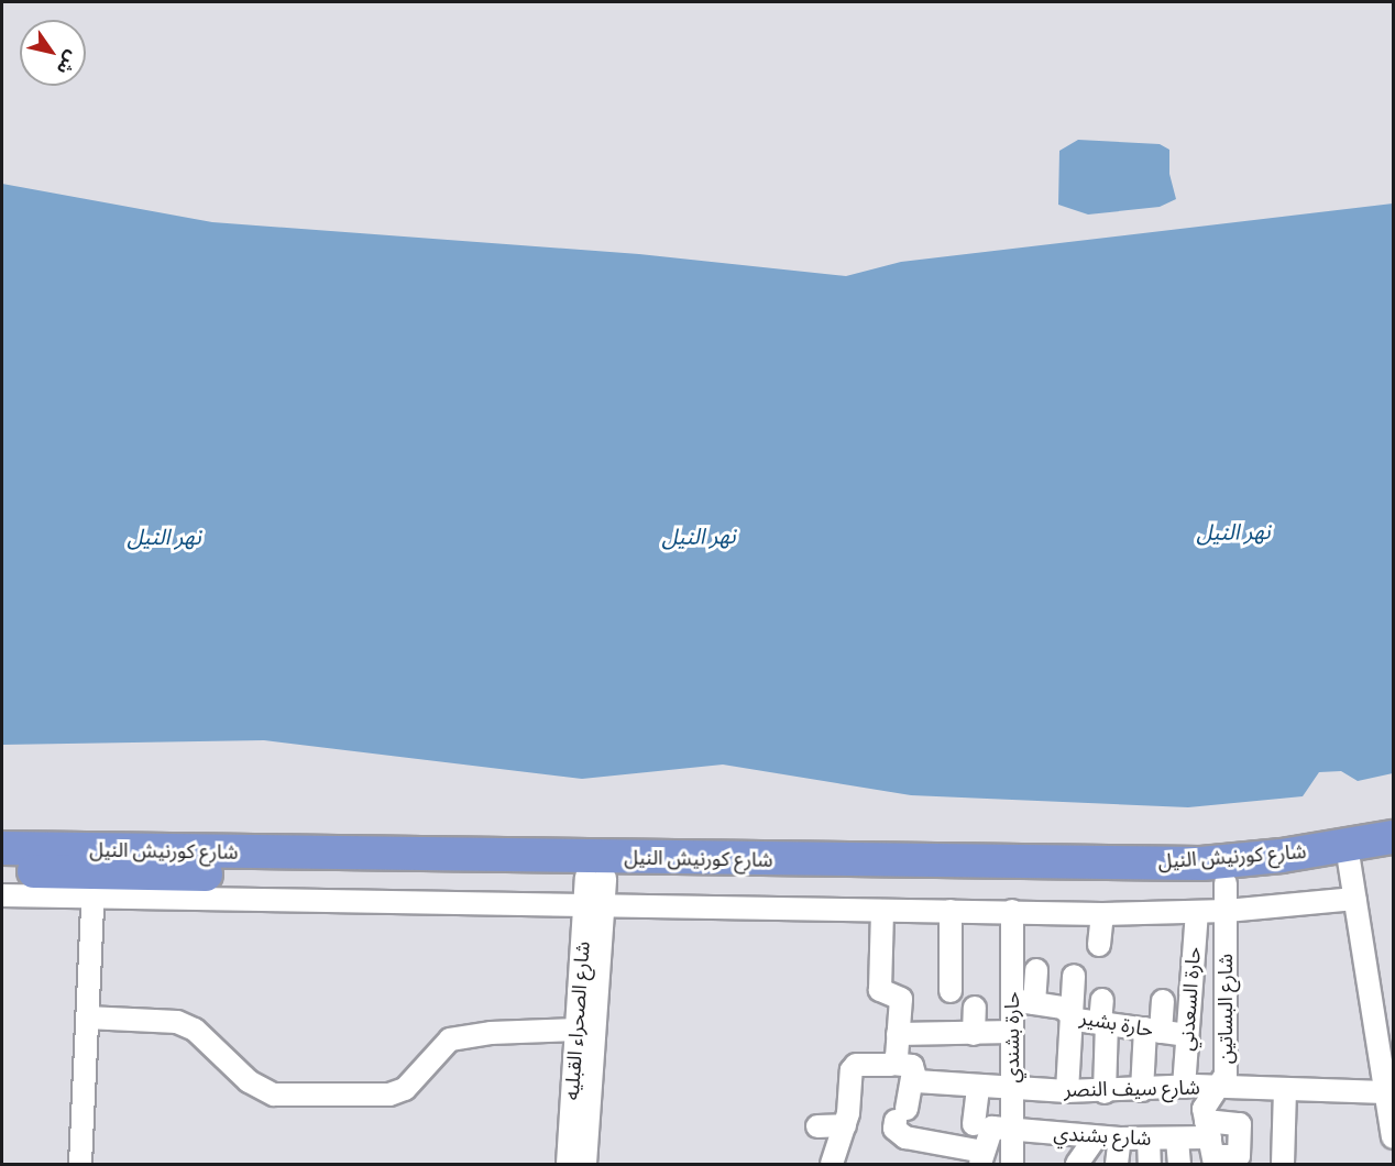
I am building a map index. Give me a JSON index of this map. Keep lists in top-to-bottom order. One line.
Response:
{"streets":{"highway":["شارع كورنيش النيل"],"street":["حارة السعدني","شارع البساتين","شارع الصحراء القبليه","حارة بشير","حارة بشندي","شارع سيف النصر","شارع بشندي"]},"crossings":[["شارع كورنيش النيل","شارع البساتين"],["شارع كورنيش النيل","شارع الصحراء القبليه"],["حارة السعدني","حارة بشير"],["حارة السعدني","شارع سيف النصر"],["شارع البساتين","شارع سيف النصر"],["شارع البساتين","شارع بشندي"],["حارة بشير","حارة بشندي"],["حارة بشندي","شارع سيف النصر"],["حارة بشندي","شارع بشندي"]],"water":["نهر النيل"],"north":"bottom right"}
